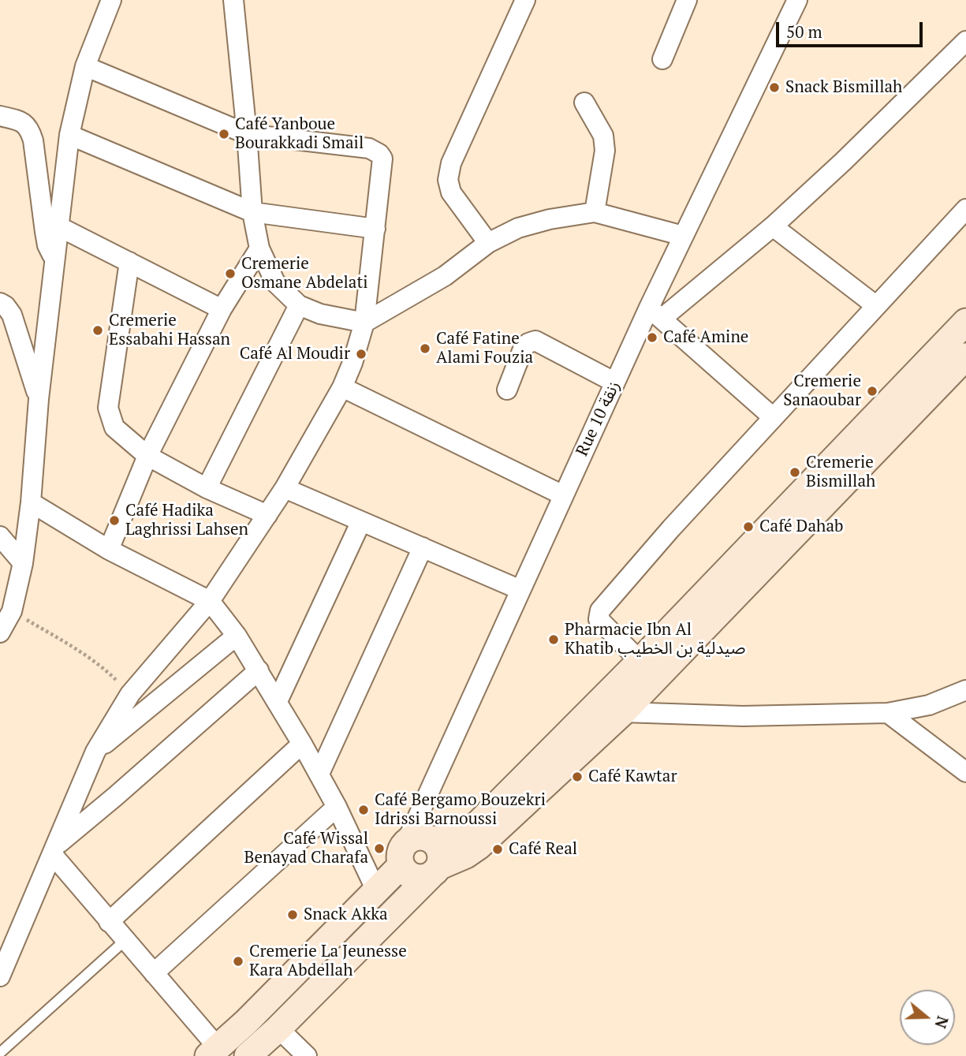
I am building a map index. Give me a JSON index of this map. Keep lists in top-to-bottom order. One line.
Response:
{"streets":{"street":["Rue 10 زنقة"]},"places":["Snack Bismillah","Café Yanboue Bourakkadi Smail","Cremerie Osmane Abdelati","Cremerie Essabahi Hassan","Café Amine","Café Fatine Alami Fouzia","Café Al Moudir","Cremerie Sanaoubar","Cremerie Bismillah","Café Hadika Laghrissi Lahsen","Café Dahab","Pharmacie Ibn Al Khatib صيدلية بن الخطيب","Café Kawtar","Café Bergamo Bouzekri Idrissi Barnoussi","Café Wissal Benayad Charafa","Café Real","Snack Akka","Cremerie La Jeunesse Kara Abdellah"],"scale_bar":"50 m","north":"right"}
